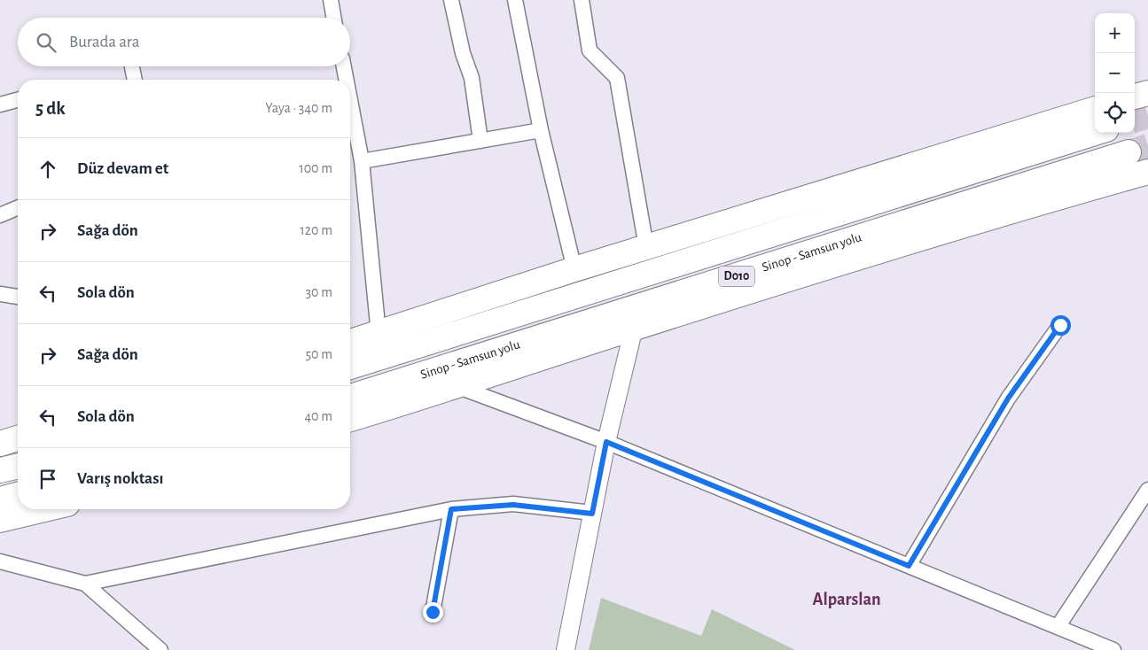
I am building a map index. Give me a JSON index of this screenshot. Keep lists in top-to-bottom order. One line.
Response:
{"streets":{"highway":["Sinop - Samsun yolu","D010"]},"districts":["Alparslan"],"page":{"map_buttons":["+","−"],"search":"Burada ara","heading":["5 dk","Yaya · 340 m"],"list":[["Düz devam et","100 m"],["Sağa dön","120 m"],["Sola dön","30 m"],["Sağa dön","50 m"],["Sola dön","40 m"],"Varış noktası"]}}
